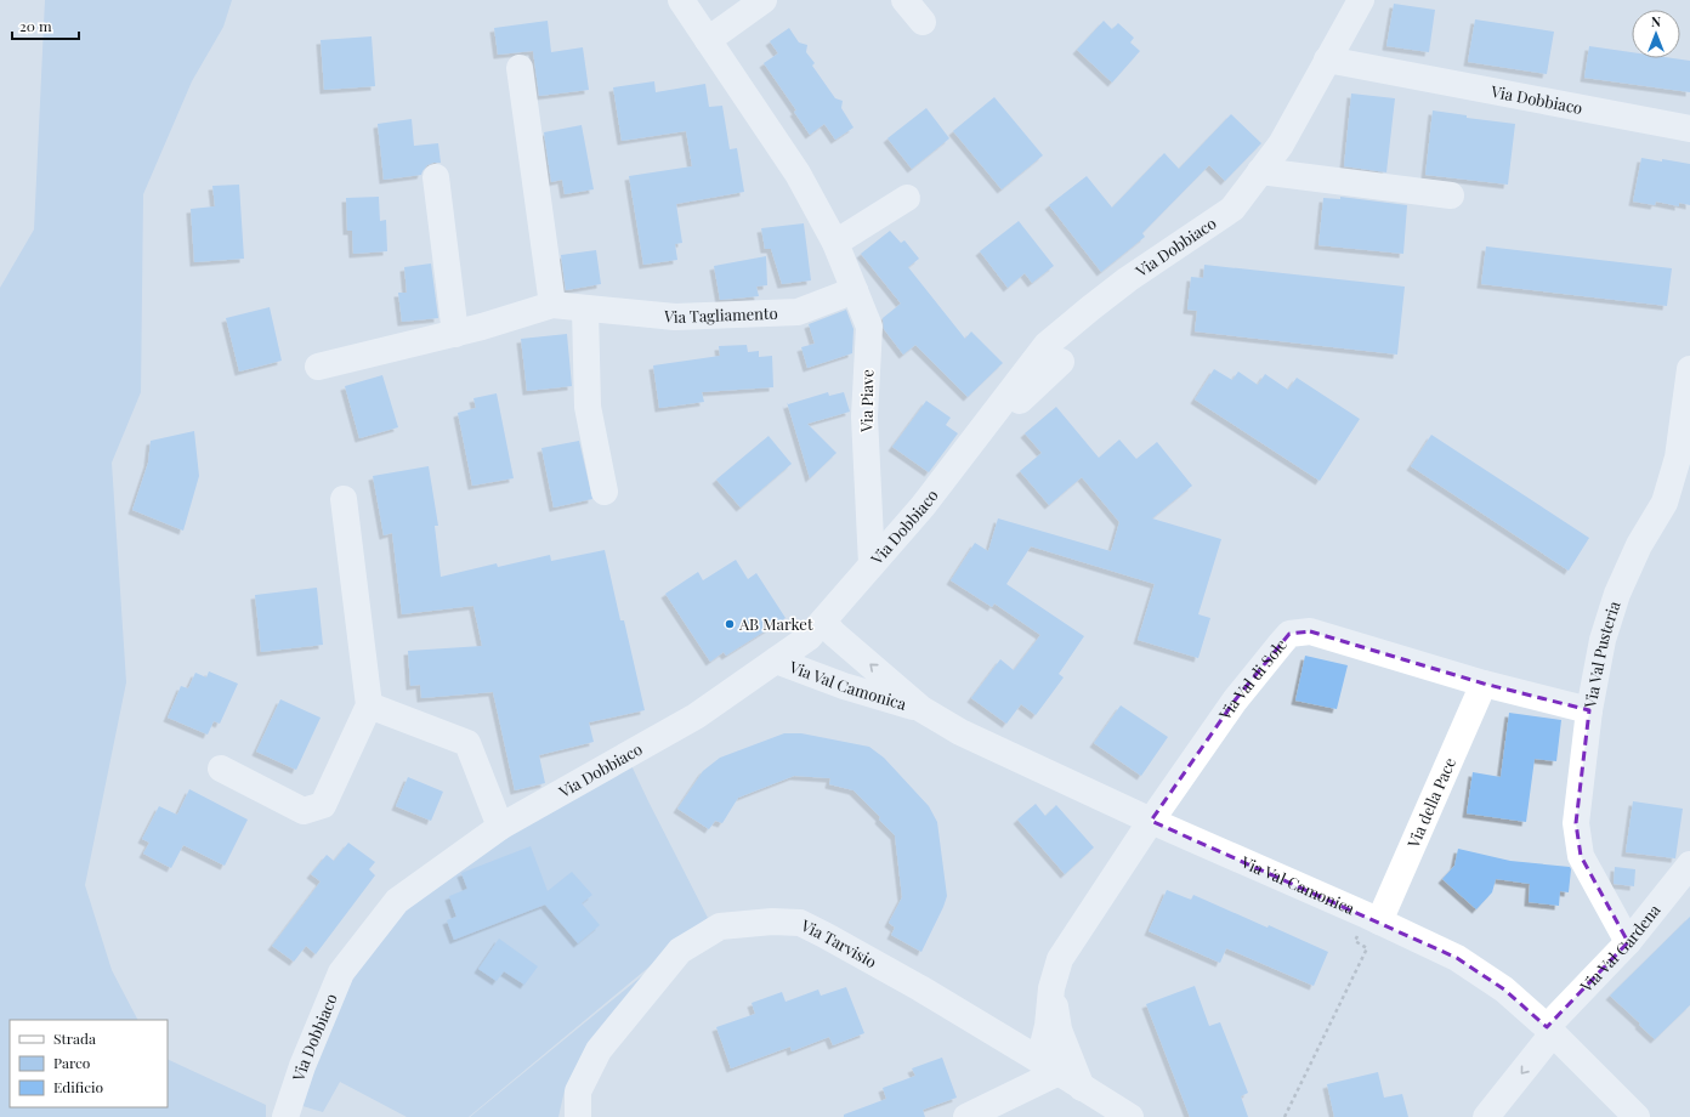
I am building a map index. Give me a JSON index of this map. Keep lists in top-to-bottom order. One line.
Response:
{"streets":{"street":["Via Dobbiaco","Via Tagliamento","Via Piave","Via Val Pusteria","Via Val di Sole","Via Val Camonica","Via della Pace","Via Tarvisio","Via Val Gardena"]},"crossings":[["Via Dobbiaco","Via Piave"],["Via Dobbiaco","Via Val Camonica"],["Via Tagliamento","Via Piave"],["Via Val Pusteria","Via Val di Sole"],["Via Val Pusteria","Via Val Gardena"],["Via Val di Sole","Via Val Camonica"],["Via Val di Sole","Via della Pace"],["Via Val di Sole","Via Tarvisio"],["Via Val Camonica","Via della Pace"],["Via Val Camonica","Via Val Gardena"]],"places":["AB Market"],"legend":["Strada","Parco","Edificio"],"scale_bar":"20 m","north":"top"}
